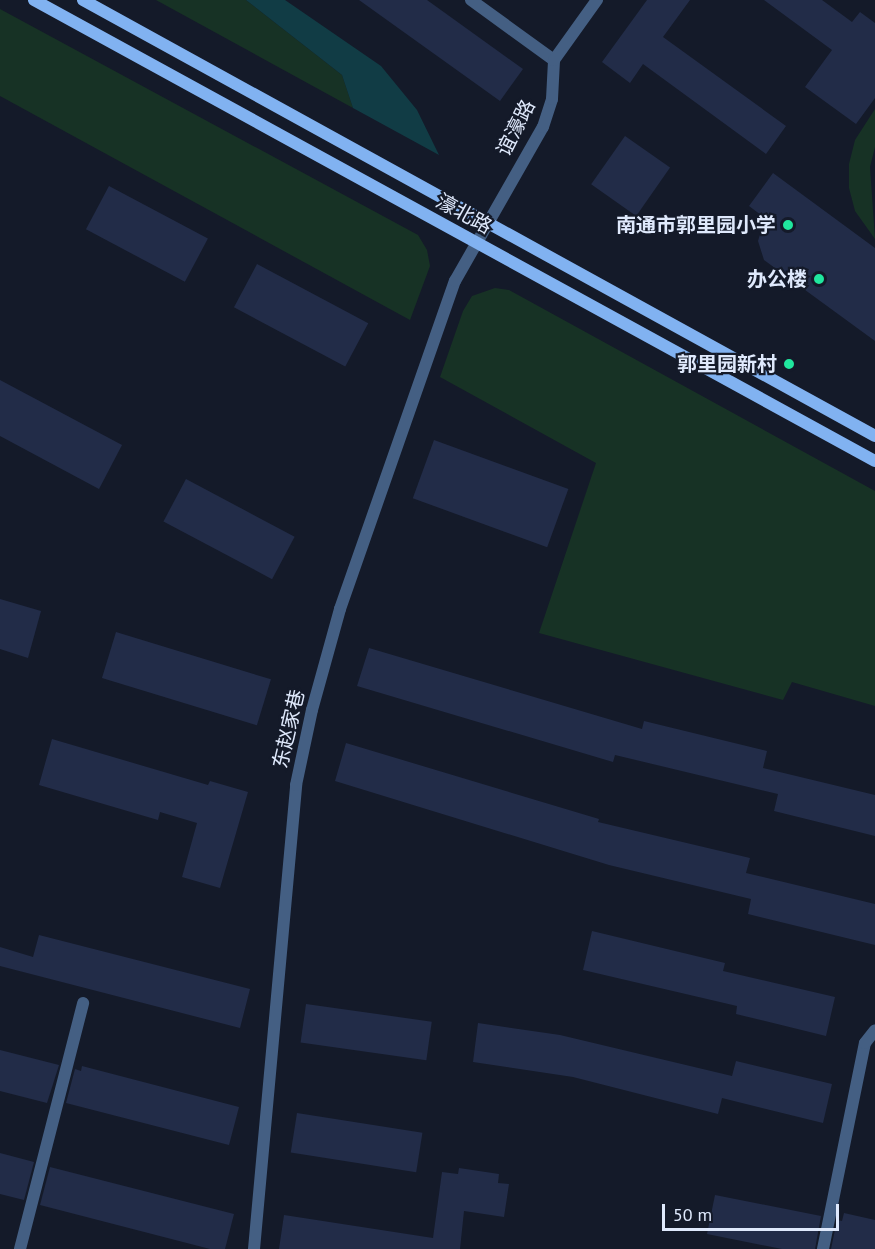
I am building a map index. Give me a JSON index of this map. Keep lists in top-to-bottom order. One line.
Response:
{"streets":{"street":["谊濠路","濠北路","东赵家巷"]},"crossings":[["谊濠路","濠北路"],["谊濠路","东赵家巷"],["濠北路","东赵家巷"]],"places":["南通市郭里园小学","办公楼","郭里园新村"],"scale_bar":"50 m"}
